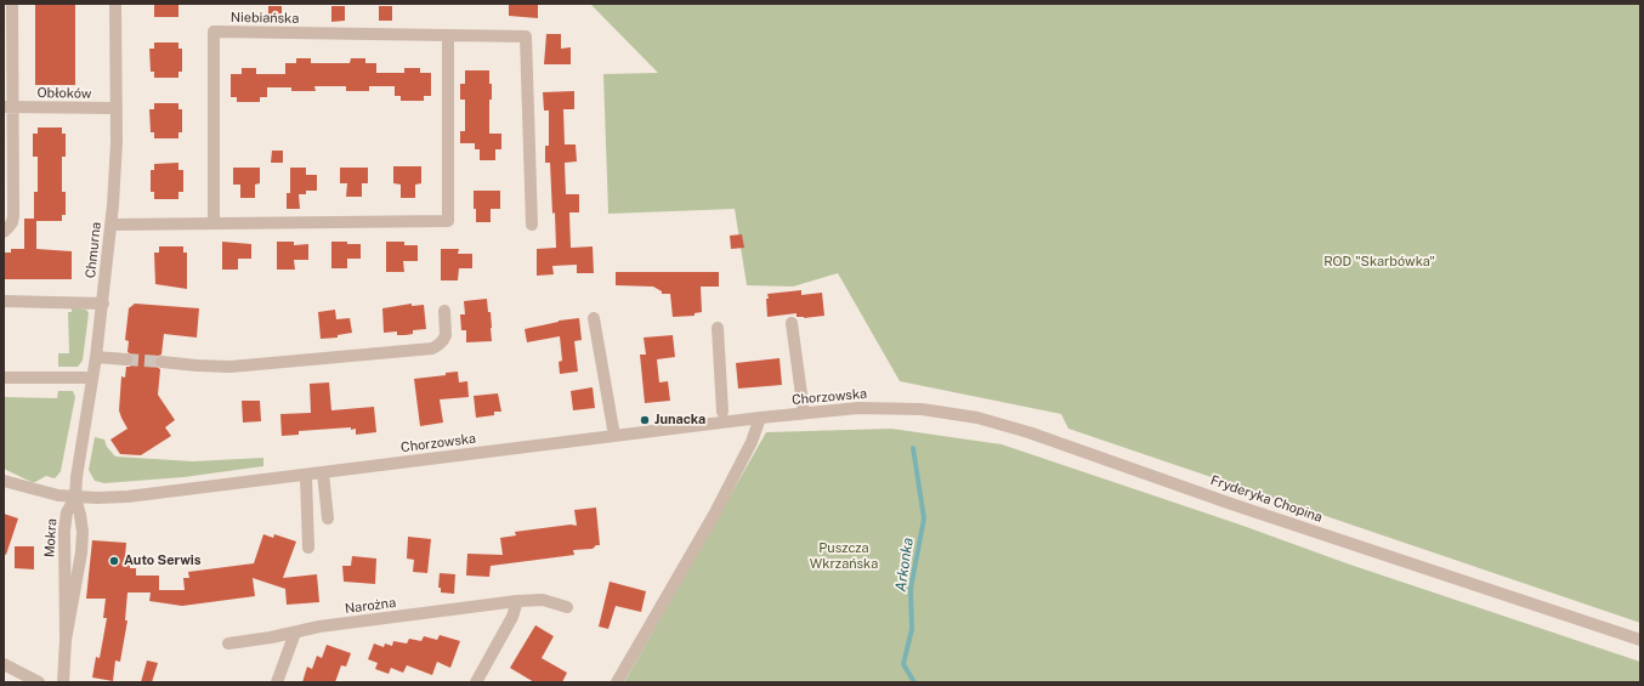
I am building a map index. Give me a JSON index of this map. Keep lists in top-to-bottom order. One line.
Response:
{"streets":{"street":["Niebiańska","Obłoków","Chmurna","Chorzowska","Fryderyka Chopina","Mokra","Narożna"]},"crossings":[["Obłoków","Chmurna"],["Chmurna","Chorzowska"],["Chmurna","Mokra"],["Chorzowska","Fryderyka Chopina"],["Chorzowska","Mokra"]],"water":["Arkonka"],"parks":["ROD \"Skarbówka\"","Puszcza Wkrzańska"],"places":["Junacka","Auto Serwis"]}
